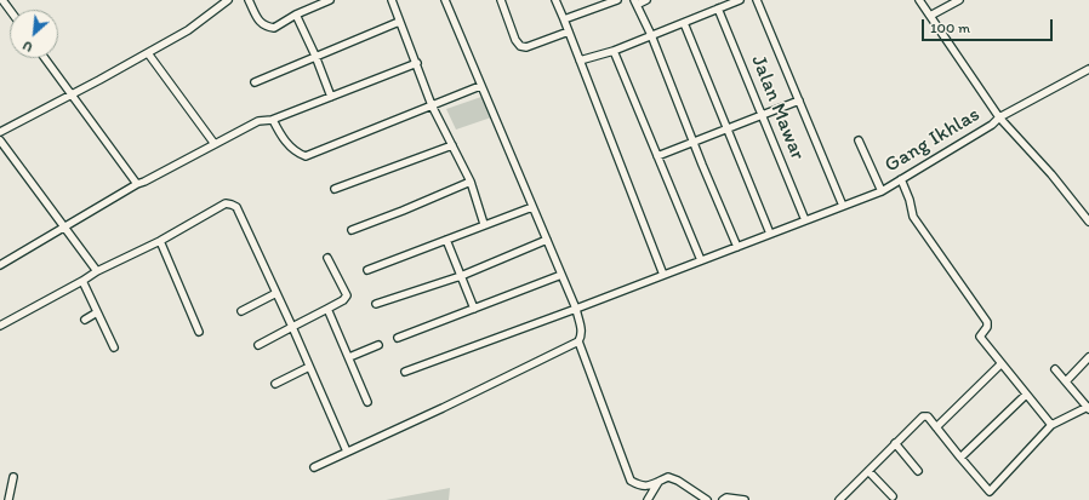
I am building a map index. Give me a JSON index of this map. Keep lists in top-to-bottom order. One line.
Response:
{"streets":{"street":["Jalan Mawar","Gang Ikhlas"]},"crossings":[["Jalan Mawar","Gang Ikhlas"]],"scale_bar":"100 m","north":"bottom left"}
